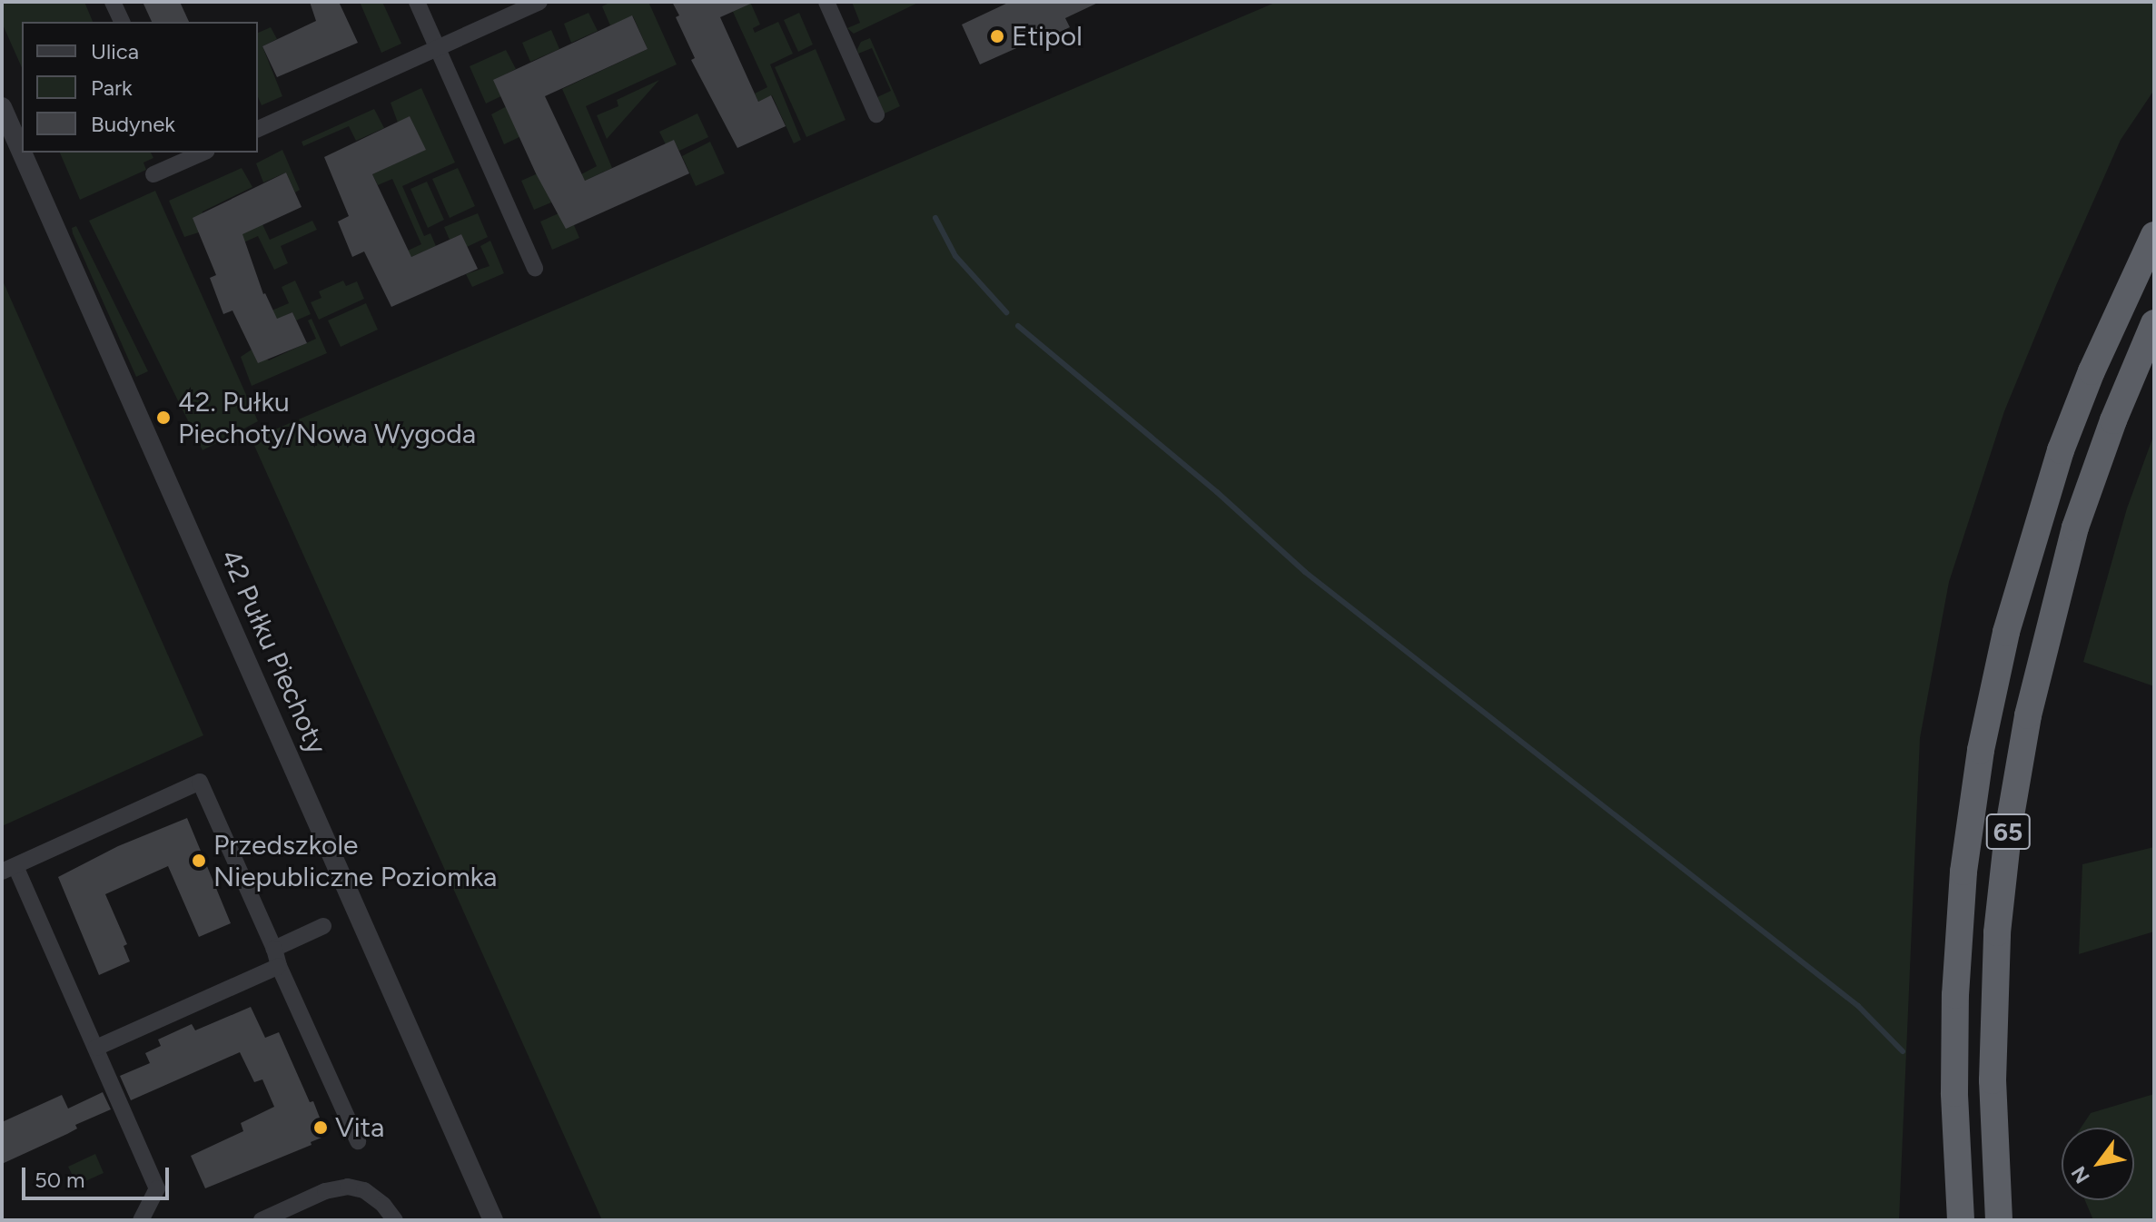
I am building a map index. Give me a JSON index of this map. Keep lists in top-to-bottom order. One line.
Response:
{"streets":{"highway":["65"],"street":["42 Pułku Piechoty"]},"places":["Etipol","42. Pułku Piechoty/Nowa Wygoda","Przedszkole Niepubliczne Poziomka","Vita"],"legend":["Ulica","Park","Budynek"],"scale_bar":"50 m","north":"bottom left"}
